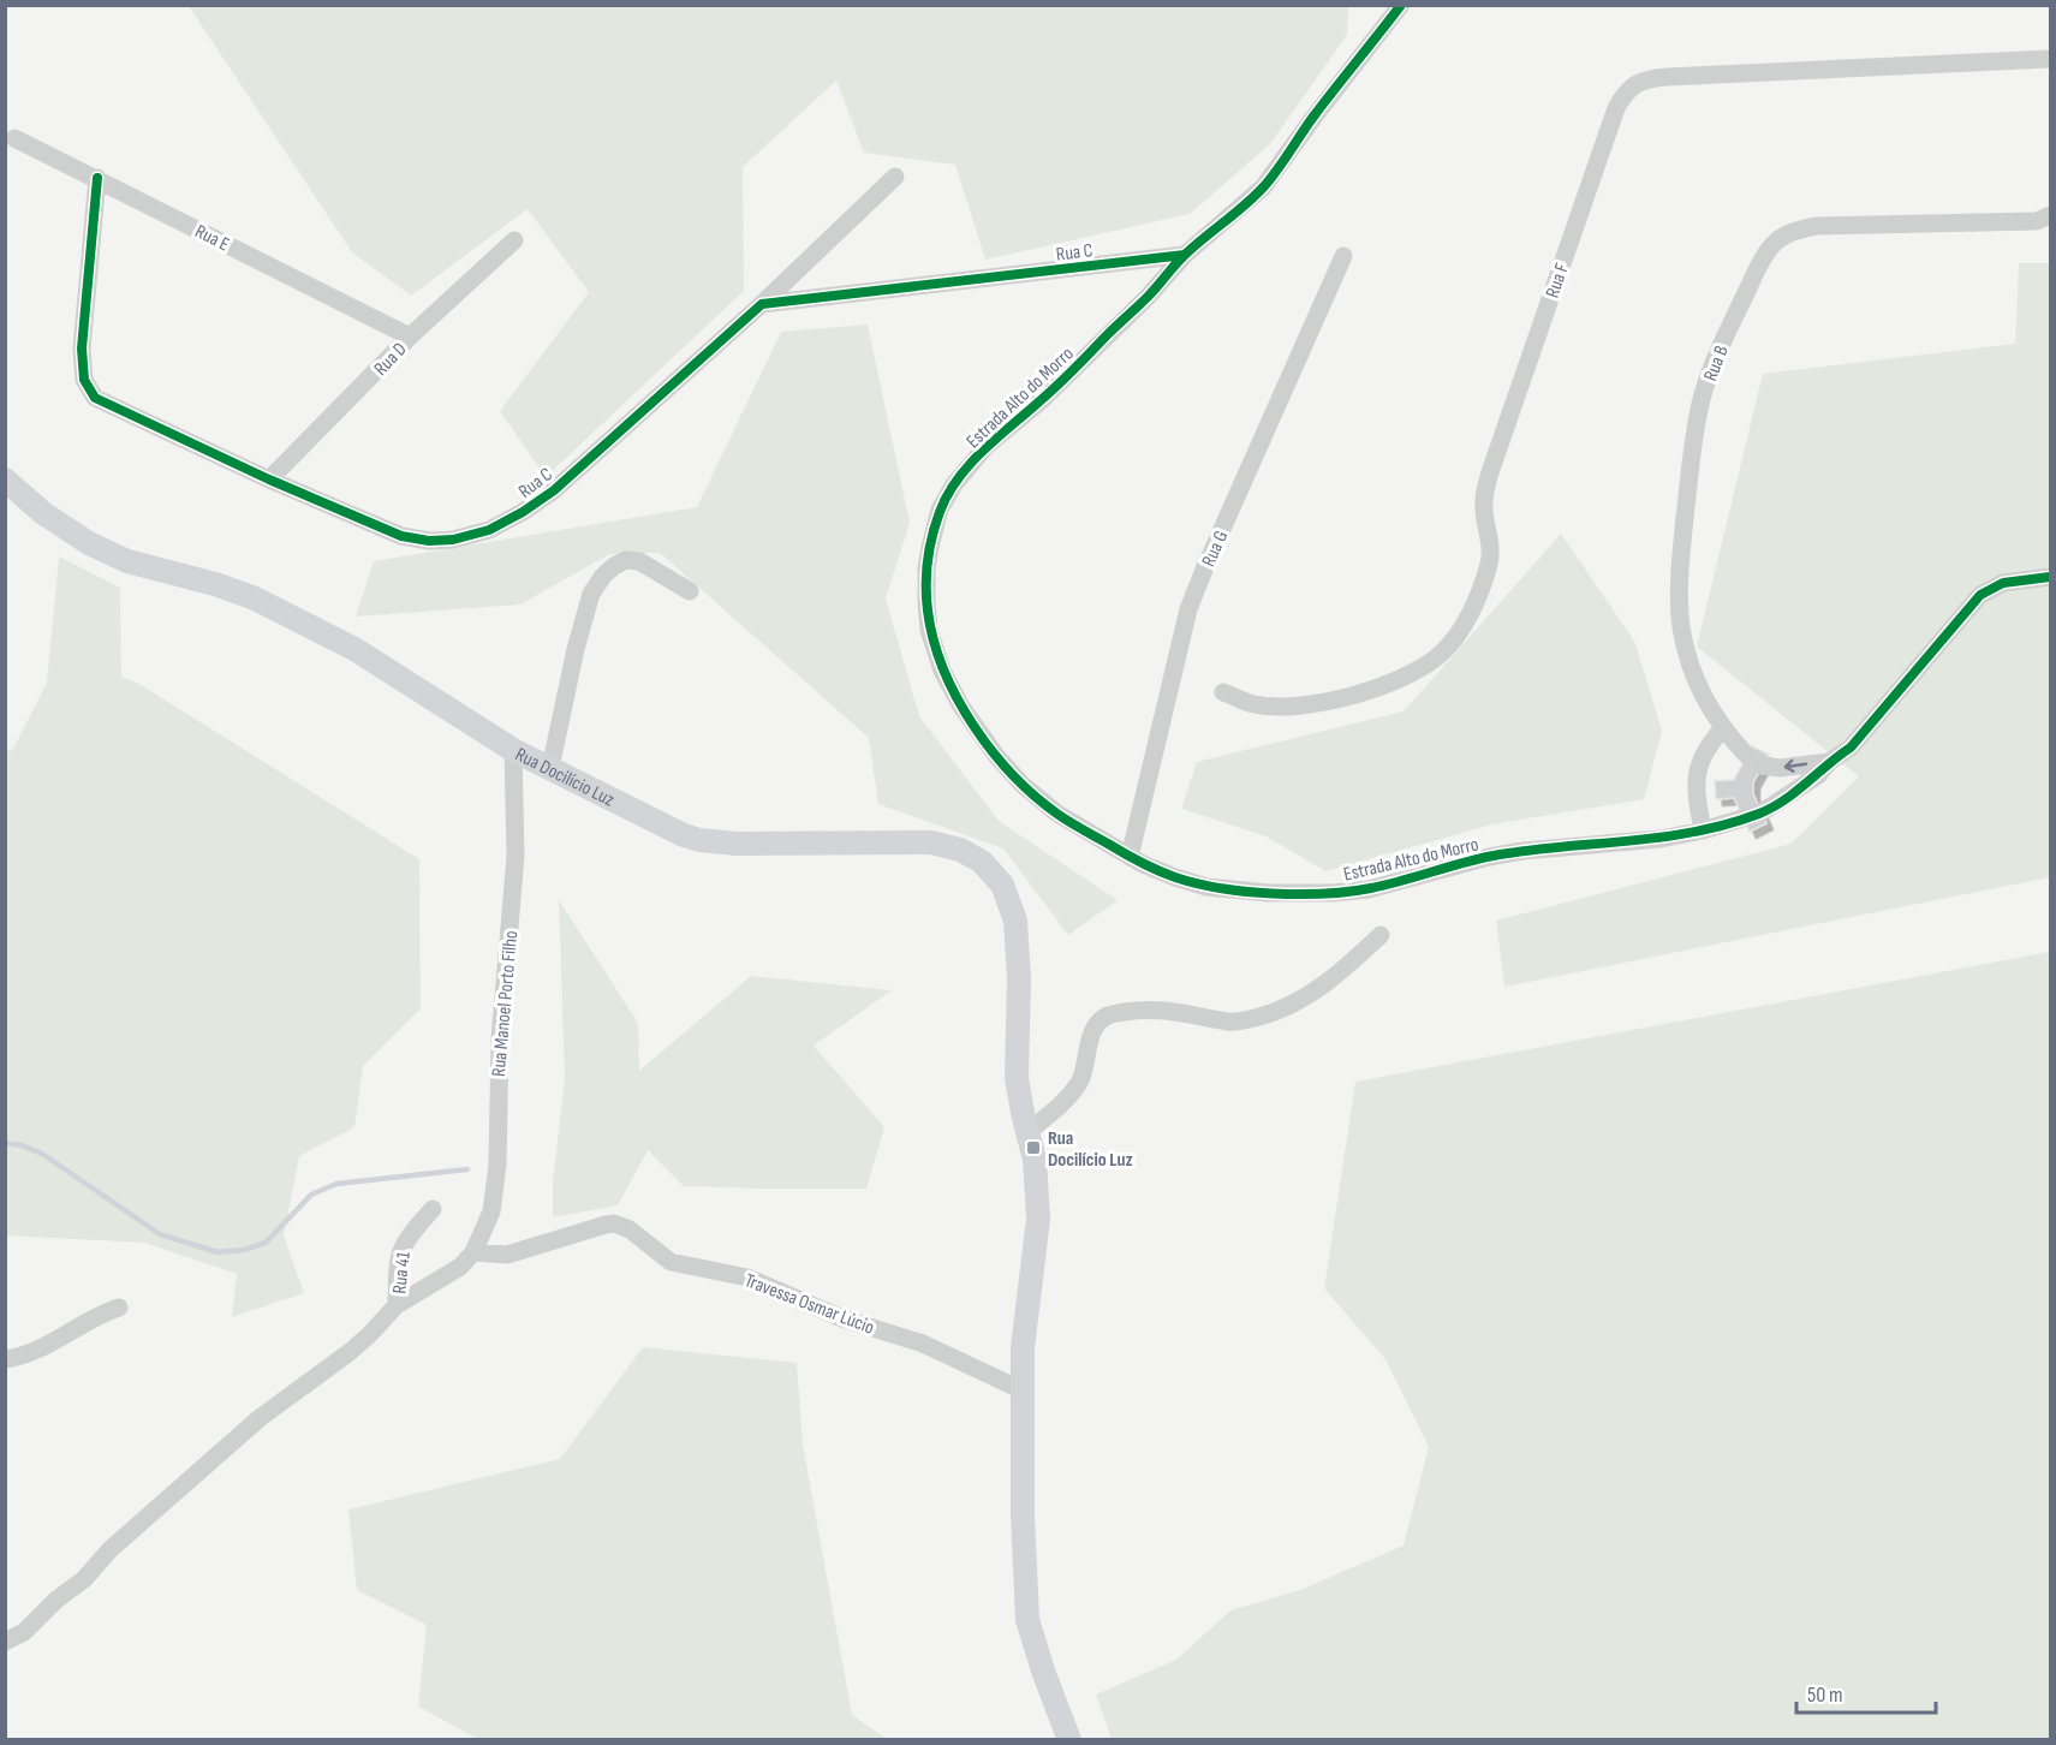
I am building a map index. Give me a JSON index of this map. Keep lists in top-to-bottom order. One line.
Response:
{"streets":{"main road":["Rua Docilício Luz"],"street":["Rua E","Rua C","Rua F","Rua D","Rua B","Estrada Alto do Morro","Rua G","Rua Manoel Porto Filho","Rua 41","Travessa Osmar Lúcio"]},"crossings":[["Rua E","Rua C"],["Rua E","Rua D"],["Rua C","Rua D"],["Rua C","Estrada Alto do Morro"],["Estrada Alto do Morro","Rua G"],["Rua Docilício Luz","Rua Manoel Porto Filho"],["Rua Docilício Luz","Travessa Osmar Lúcio"],["Rua Manoel Porto Filho","Travessa Osmar Lúcio"]],"places":{"transit":["Rua Docilício Luz"]},"scale_bar":"50 m"}
